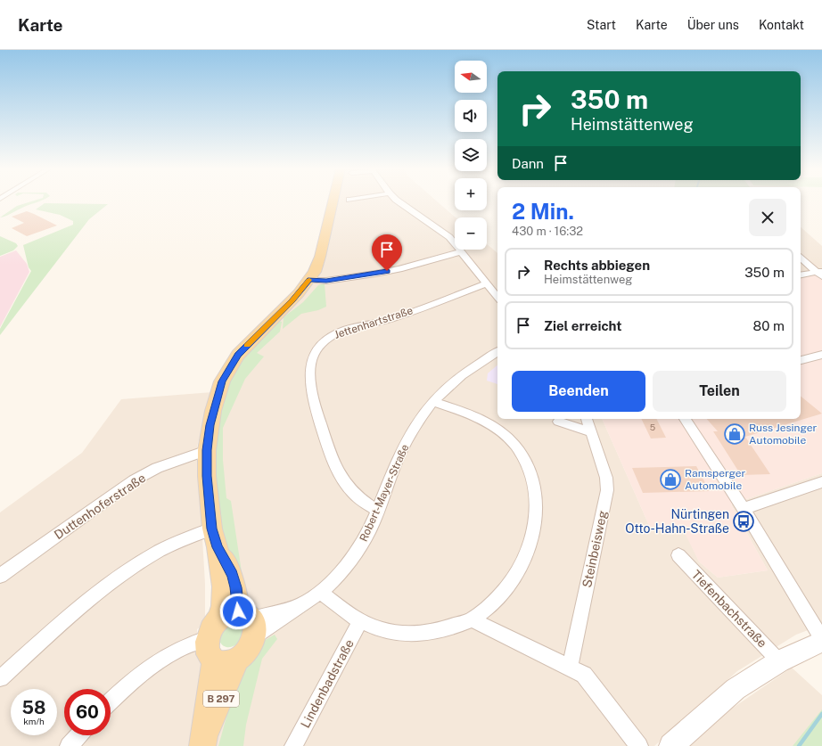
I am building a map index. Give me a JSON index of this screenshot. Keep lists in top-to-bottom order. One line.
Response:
{"streets":{"main road":["B 297"],"street":["Jettenhartstraße","Robert-Mayer-Straße","Duttenhoferstraße","Steinbeisweg","Tiefenbachstraße","Lindenbadstraße"]},"crossings":[["Jettenhartstraße","Robert-Mayer-Straße"],["Robert-Mayer-Straße","B 297"],["Duttenhoferstraße","B 297"]],"places":{"shop":["Russ Jesinger Automobile","Ramsperger Automobile"],"bus stop":["Nürtingen Otto-Hahn-Straße"]},"house_numbers":["5"],"north":"left","page":{"header":"Karte","nav":["Start","Karte","Über uns","Kontakt"],"map_buttons":["+","−"],"turn":["350 m","Heimstättenweg"],"then":"Dann","heading":["2 Min.","430 m · 16:32"],"list":[{"name":"Rechts abbiegen","note":"Heimstättenweg","value":"350 m"},{"name":"Ziel erreicht","value":"80 m"}],"buttons":["Beenden","Teilen"],"speed":"58 km/h","limit":"60"}}
